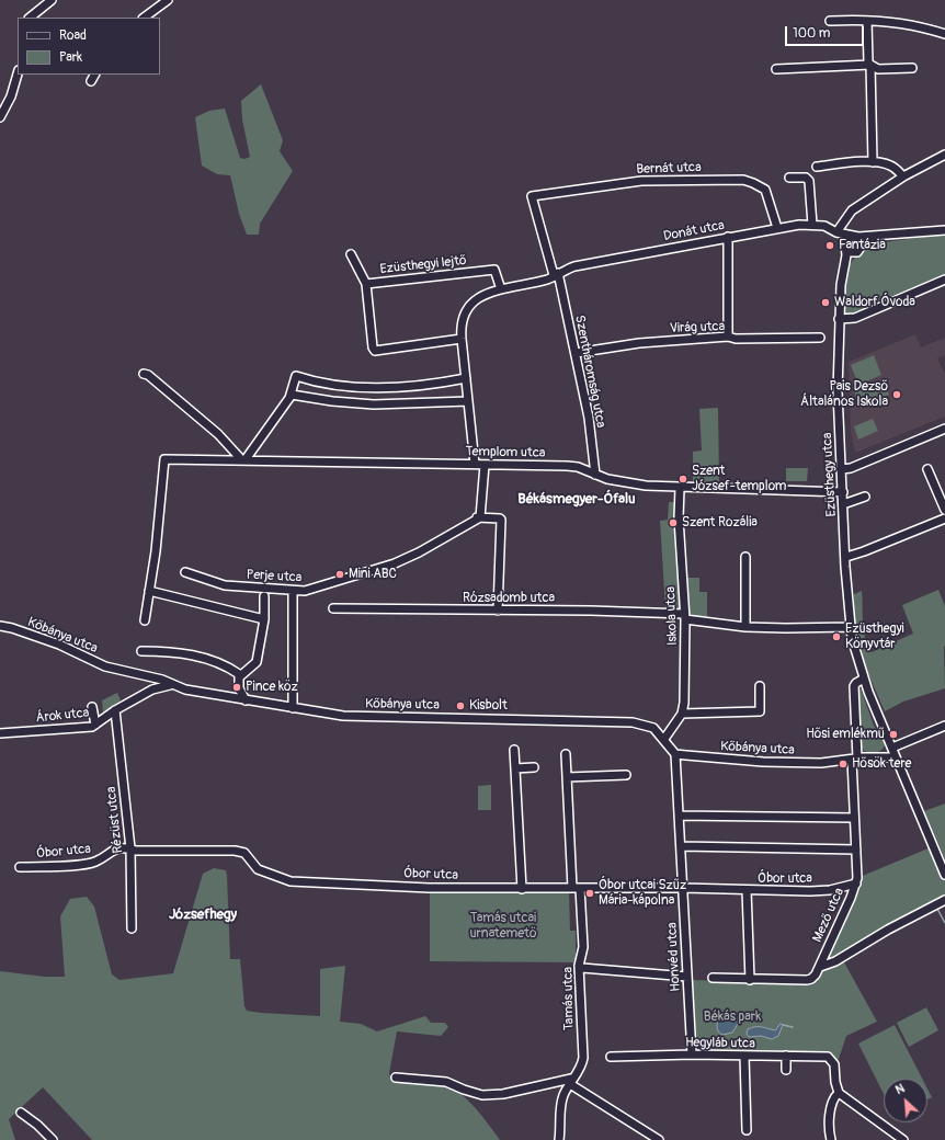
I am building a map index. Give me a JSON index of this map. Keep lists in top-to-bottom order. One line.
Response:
{"streets":{"street":["Bernát utca","Donát utca","Ezüsthegyi lejtő","Virág utca","Szentháromság utca","Templom utca","Ezüsthegy utca","Perje utca","Rózsadomb utca","Iskola utca","Kőbánya utca","Árok utca","Rézüst utca","Óbor utca","Mező utca","Honvéd utca","Tamás utca","Hegyláb utca"]},"crossings":[["Bernát utca","Donát utca"],["Bernát utca","Szentháromság utca"],["Donát utca","Ezüsthegyi lejtő"],["Donát utca","Szentháromság utca"],["Donát utca","Templom utca"],["Virág utca","Szentháromság utca"],["Szentháromság utca","Templom utca"],["Templom utca","Ezüsthegy utca"],["Templom utca","Iskola utca"],["Ezüsthegy utca","Rózsadomb utca"],["Rózsadomb utca","Iskola utca"],["Iskola utca","Kőbánya utca"],["Kőbánya utca","Árok utca"],["Kőbánya utca","Mező utca"],["Kőbánya utca","Honvéd utca"],["Árok utca","Rézüst utca"],["Rézüst utca","Óbor utca"],["Óbor utca","Mező utca"],["Óbor utca","Honvéd utca"],["Óbor utca","Tamás utca"],["Honvéd utca","Hegyláb utca"]],"districts":["Békásmegyer-Ófalu","Józsefhegy"],"parks":["Tamás utcai urnatemető","Békás park"],"places":["Fantázia","Waldorf Óvoda","Pais Dezső Általános Iskola","Szent József-templom","Szent Rozália","Mini ABC","Ezüsthegyi Könyvtár","Pince köz","Kisbolt","Hősi emlékmű","Hősök tere","Óbor utcai Szűz Mária-kápolna"],"legend":["Road","Park"],"scale_bar":"100 m","north":"top left"}
